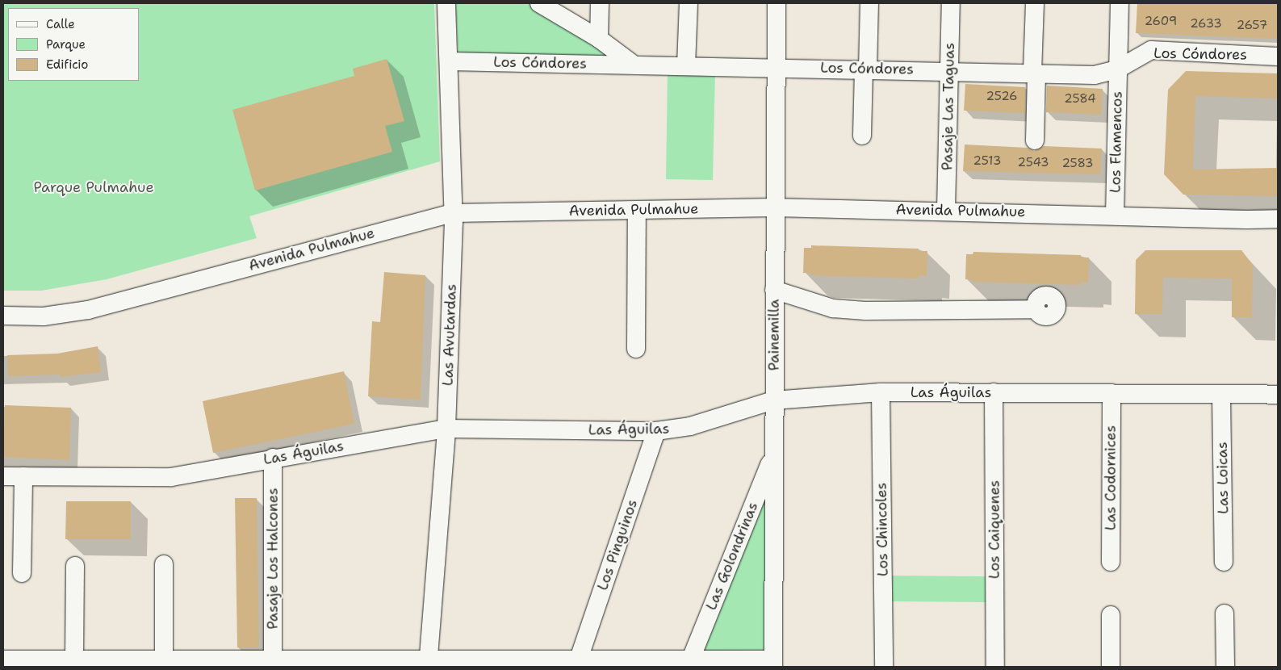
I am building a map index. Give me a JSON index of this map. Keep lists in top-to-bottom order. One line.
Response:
{"streets":{"street":["Los Cóndores","Pasaje Las Taguas","Los Flamencos","Avenida Pulmahue","Las Avutardas","Painemilla","Las Águilas","Las Codornices","Las Loicas","Los Chincoles","Los Caiquenes","Los Pinguinos","Las Golondrinas","Pasaje Los Halcones"]},"crossings":[["Los Cóndores","Pasaje Las Taguas"],["Los Cóndores","Los Flamencos"],["Los Cóndores","Las Avutardas"],["Los Cóndores","Painemilla"],["Pasaje Las Taguas","Avenida Pulmahue"],["Los Flamencos","Avenida Pulmahue"],["Avenida Pulmahue","Las Avutardas"],["Avenida Pulmahue","Painemilla"],["Las Avutardas","Las Águilas"],["Painemilla","Las Águilas"],["Painemilla","Las Golondrinas"],["Las Águilas","Las Codornices"],["Las Águilas","Las Loicas"],["Las Águilas","Los Chincoles"],["Las Águilas","Los Caiquenes"],["Las Águilas","Los Pinguinos"],["Las Águilas","Pasaje Los Halcones"]],"parks":["Parque Pulmahue"],"house_numbers":["2609","2633","2657","2526","2584","2513","2543","2583"],"legend":["Calle","Parque","Edificio"]}
